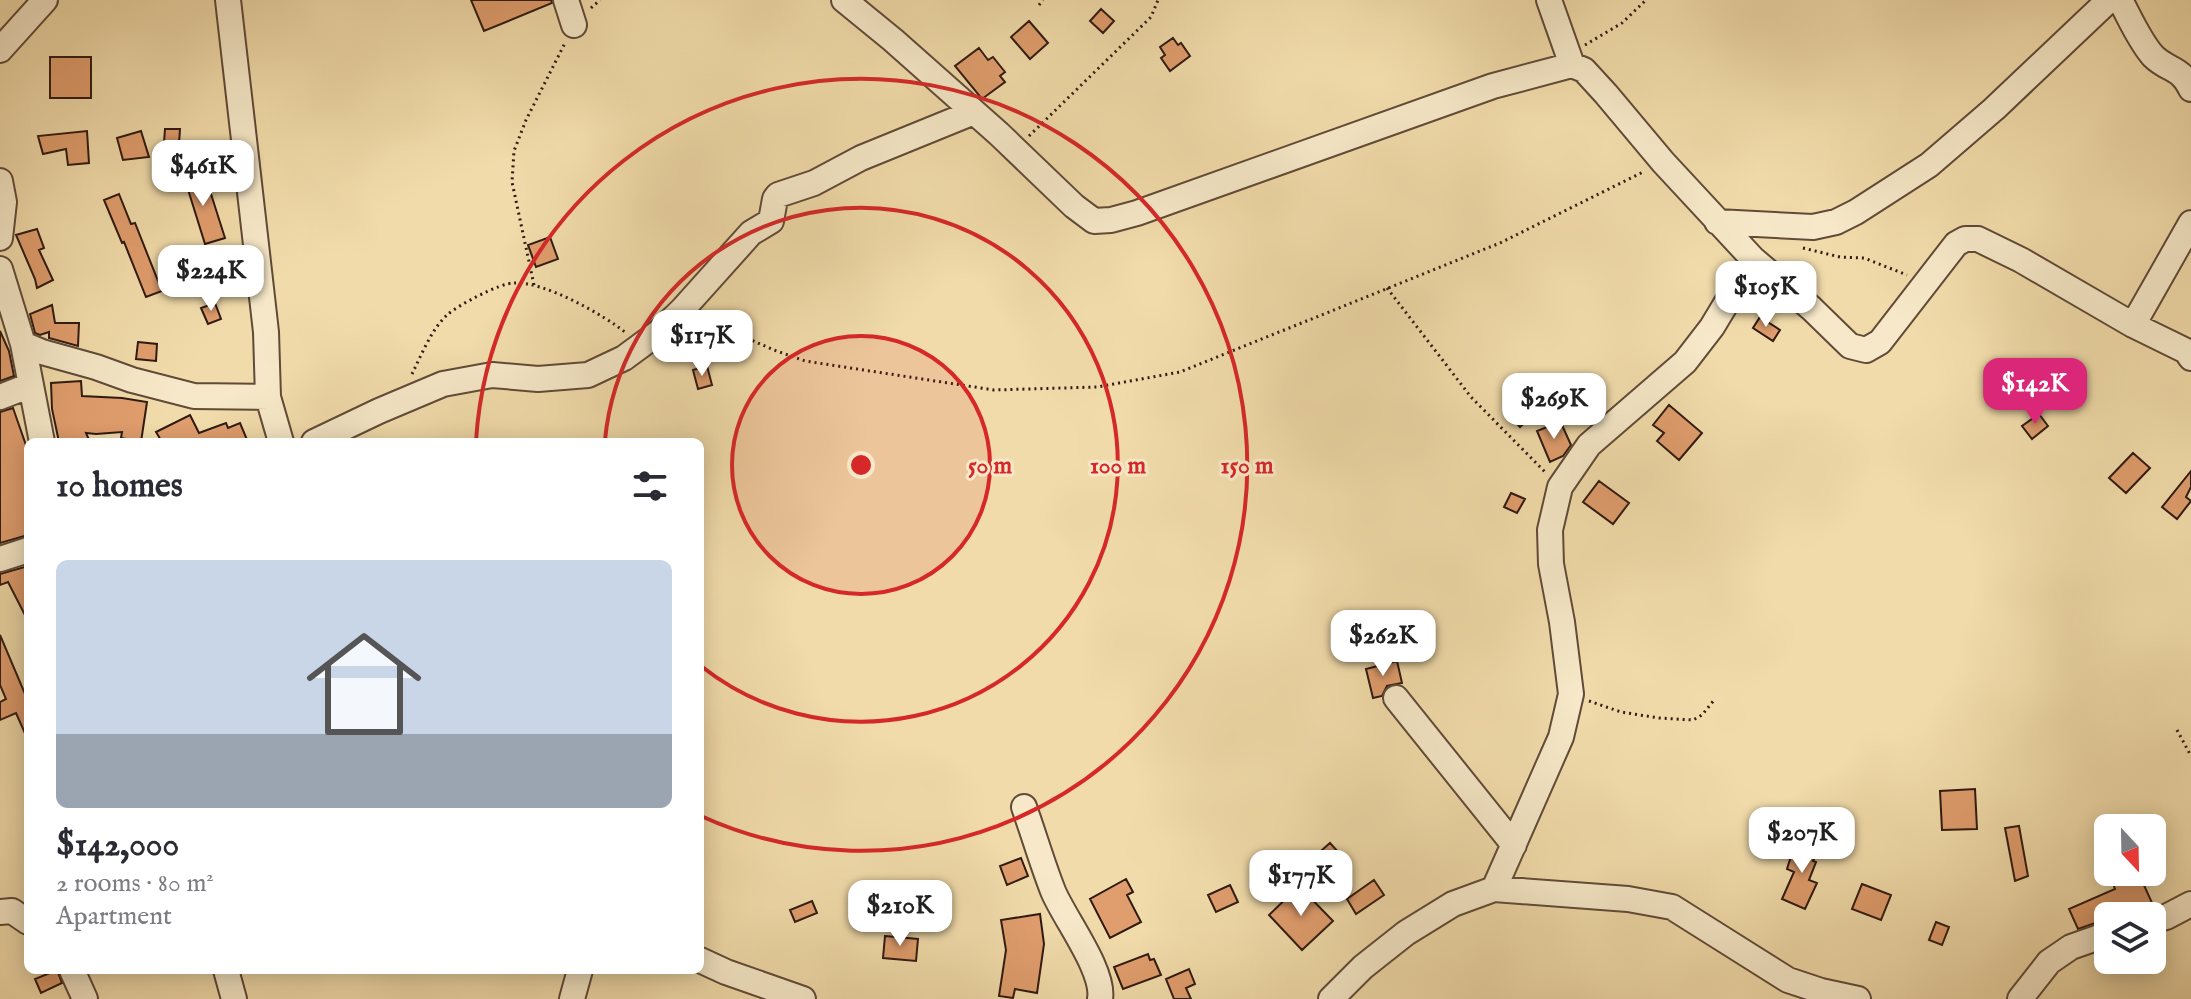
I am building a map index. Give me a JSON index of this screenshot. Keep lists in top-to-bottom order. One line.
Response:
{"north":"bottom","page":{"price":["$461K","$224K","$105K","$117K","$142K","$269K","$262K","$207K","$177K","$210K"],"heading":"10 homes","list":[{"name":"$142,000","note":"2 rooms · 80 m² · Apartment"}]},"rings":["50 m","100 m","150 m"]}
